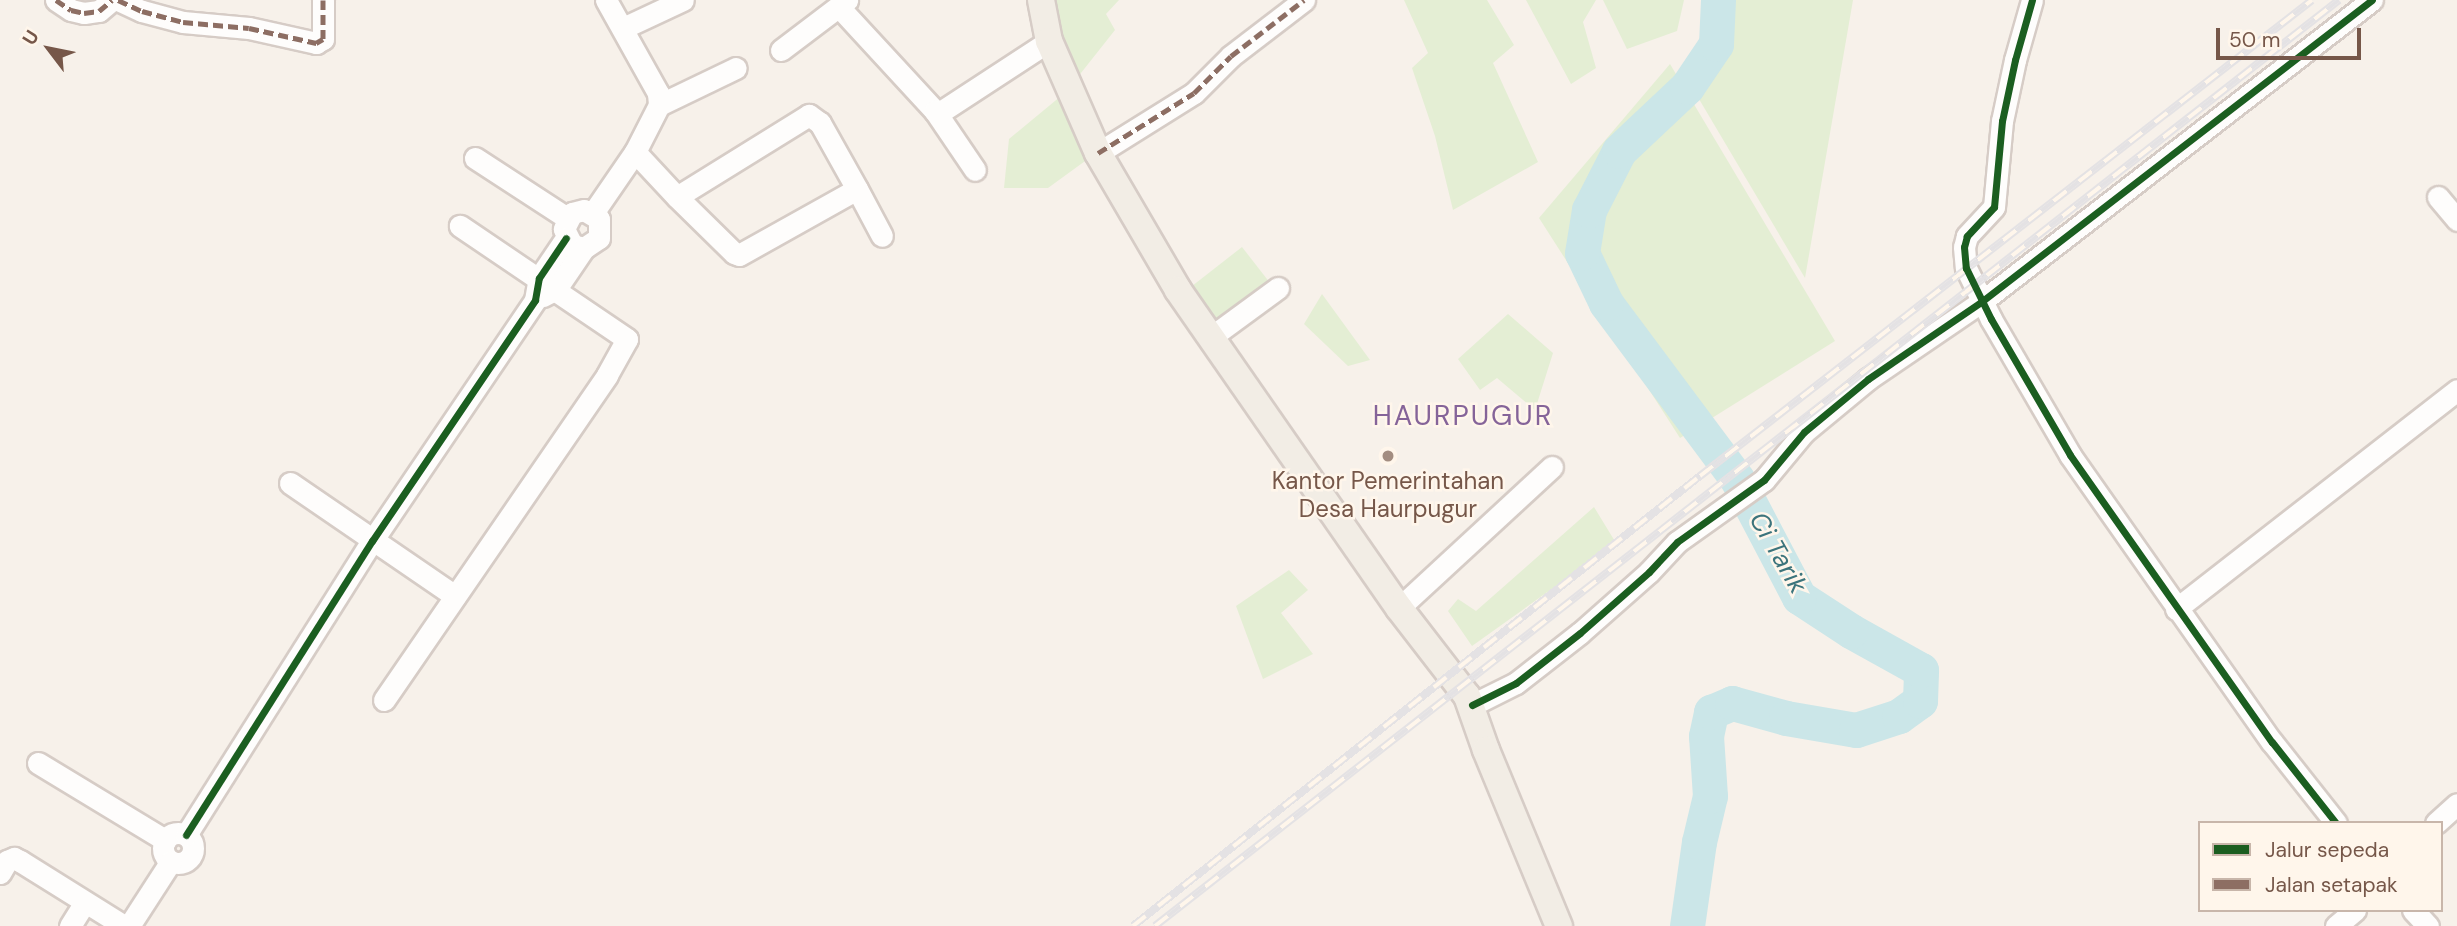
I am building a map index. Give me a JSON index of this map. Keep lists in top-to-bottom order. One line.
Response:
{"districts":["HAURPUGUR"],"water":["Ci Tarik"],"places":["Kantor Pemerintahan Desa Haurpugur"],"legend":["Jalur sepeda","Jalan setapak"],"scale_bar":"50 m","north":"top left"}
